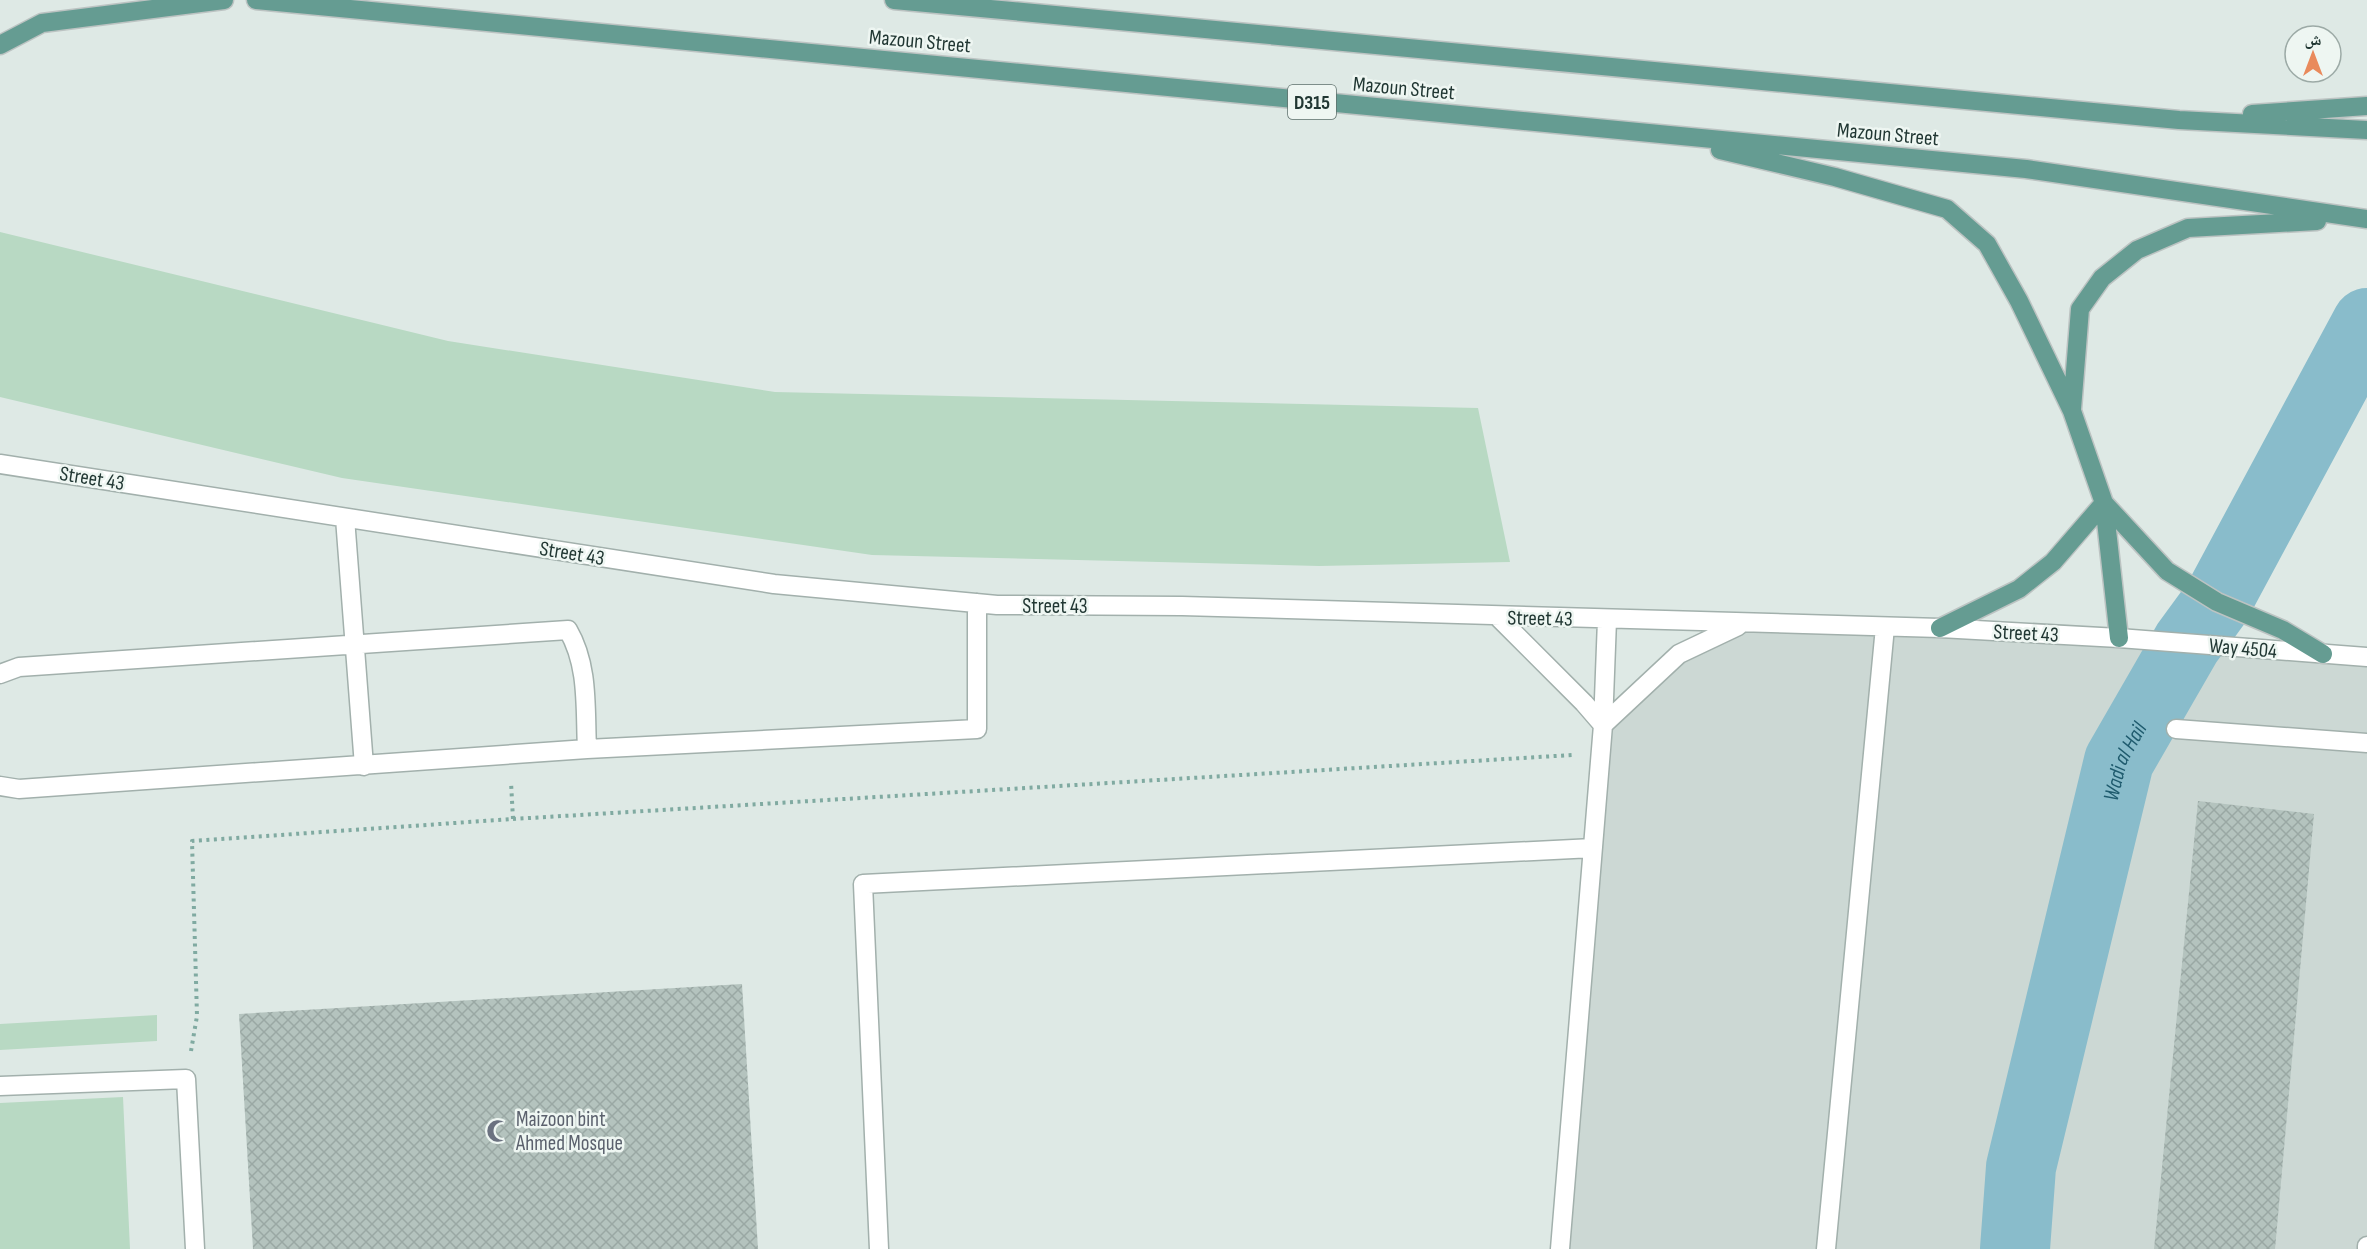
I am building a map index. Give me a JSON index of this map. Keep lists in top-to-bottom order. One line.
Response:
{"streets":{"main road":["Mazoun Street","D315"],"street":["Street 43","Way 4504"]},"crossings":[["Street 43","Way 4504"]],"water":["Wadi al Hail"],"places":{"mosque":["Maizoon bint Ahmed Mosque"]},"north":"top"}
